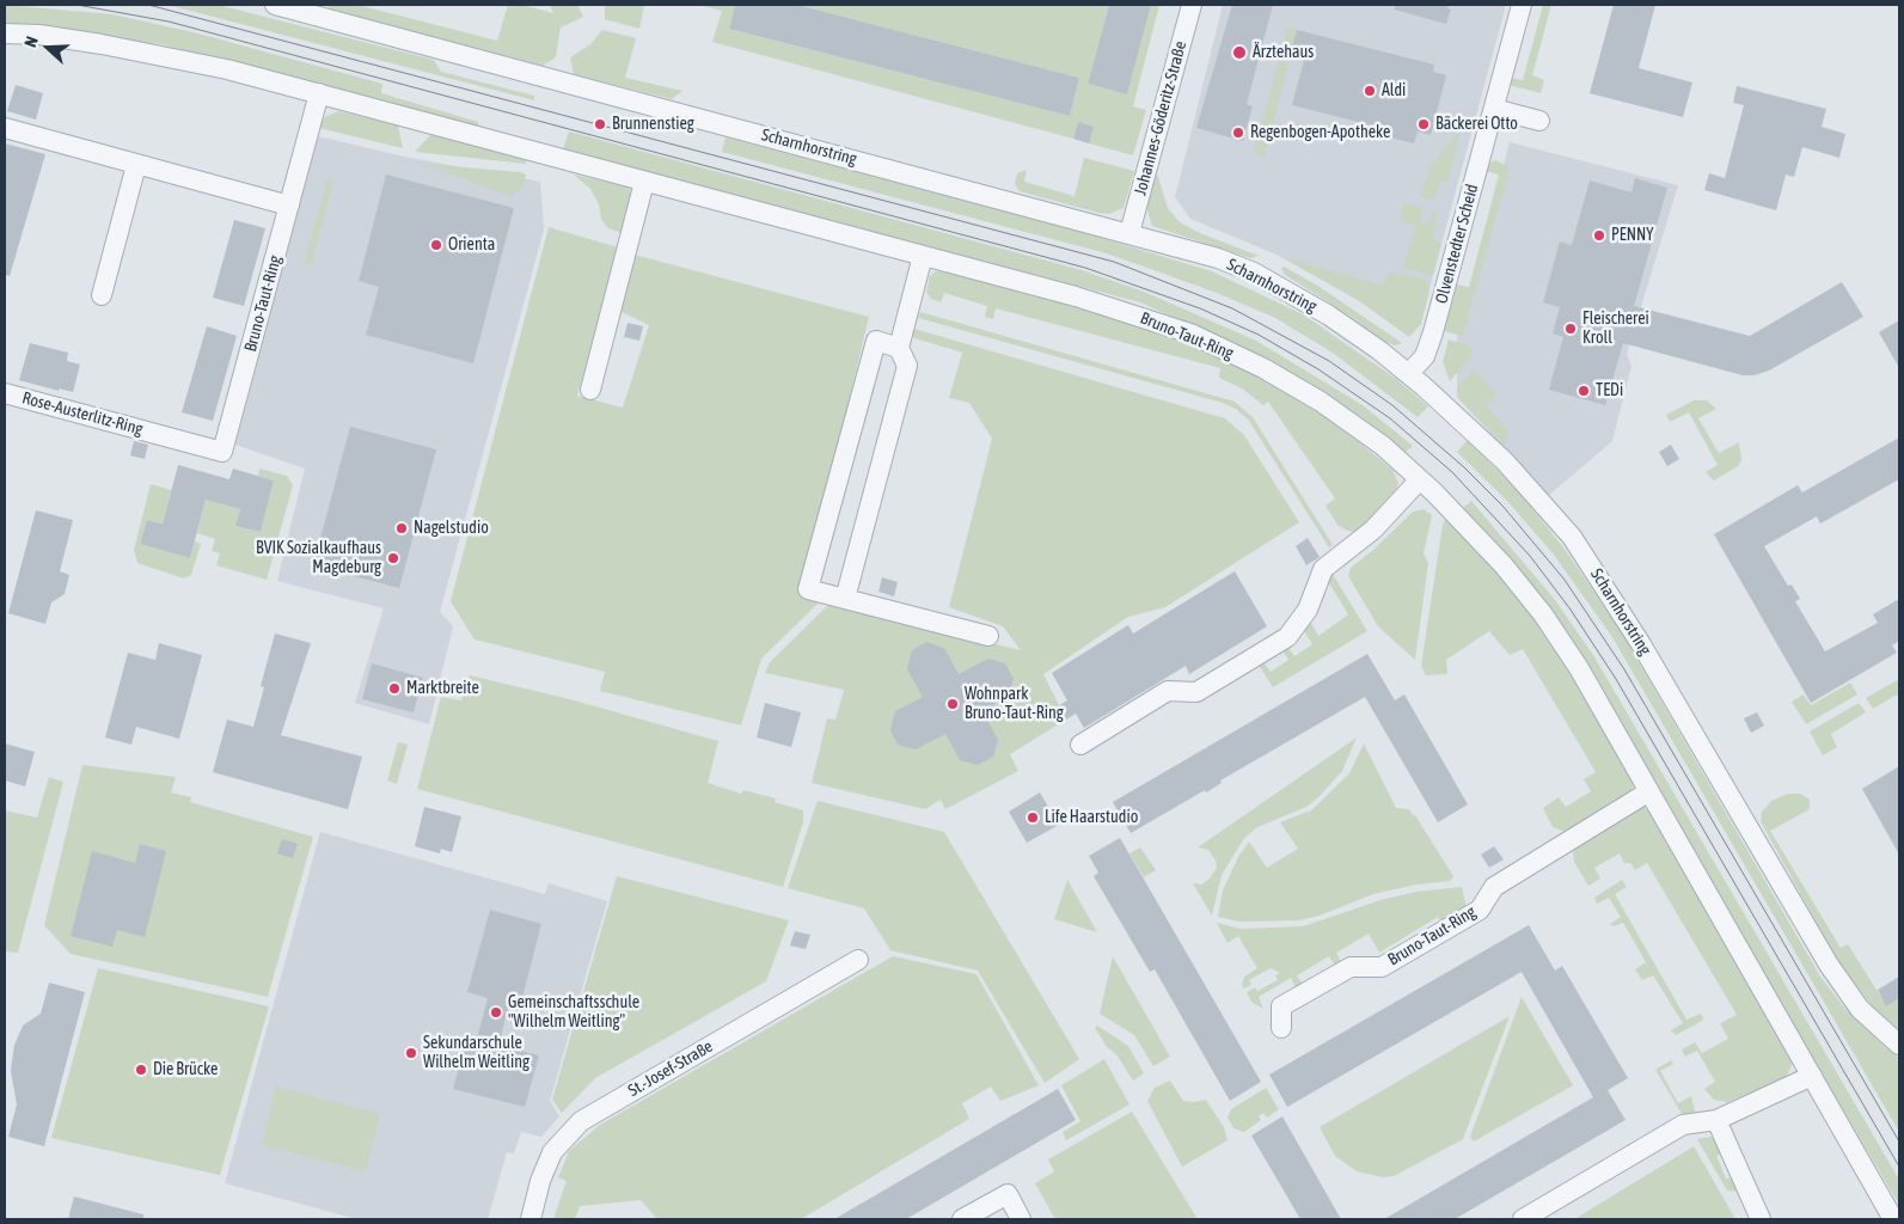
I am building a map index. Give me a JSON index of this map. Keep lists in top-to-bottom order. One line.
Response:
{"streets":{"street":["Johannes-Göderitz-Straße","Scharnhorstring","Olvenstedter Scheid","Bruno-Taut-Ring","Rose-Austerlitz-Ring","St.-Josef-Straße"]},"crossings":[["Johannes-Göderitz-Straße","Scharnhorstring"],["Scharnhorstring","Olvenstedter Scheid"],["Bruno-Taut-Ring","Rose-Austerlitz-Ring"]],"places":["Ärztehaus","Aldi","Brunnenstieg","Bäckerei Otto","Regenbogen-Apotheke","PENNY","Orienta","Fleischerei Kroll","TEDi","Nagelstudio","BVIK Sozialkaufhaus Magdeburg","Marktbreite","Wohnpark Bruno-Taut-Ring","Life Haarstudio","Gemeinschaftsschule \"Wilhelm Weitling\"","Sekundarschule Wilhelm Weitling","Die Brücke"],"north":"left"}
